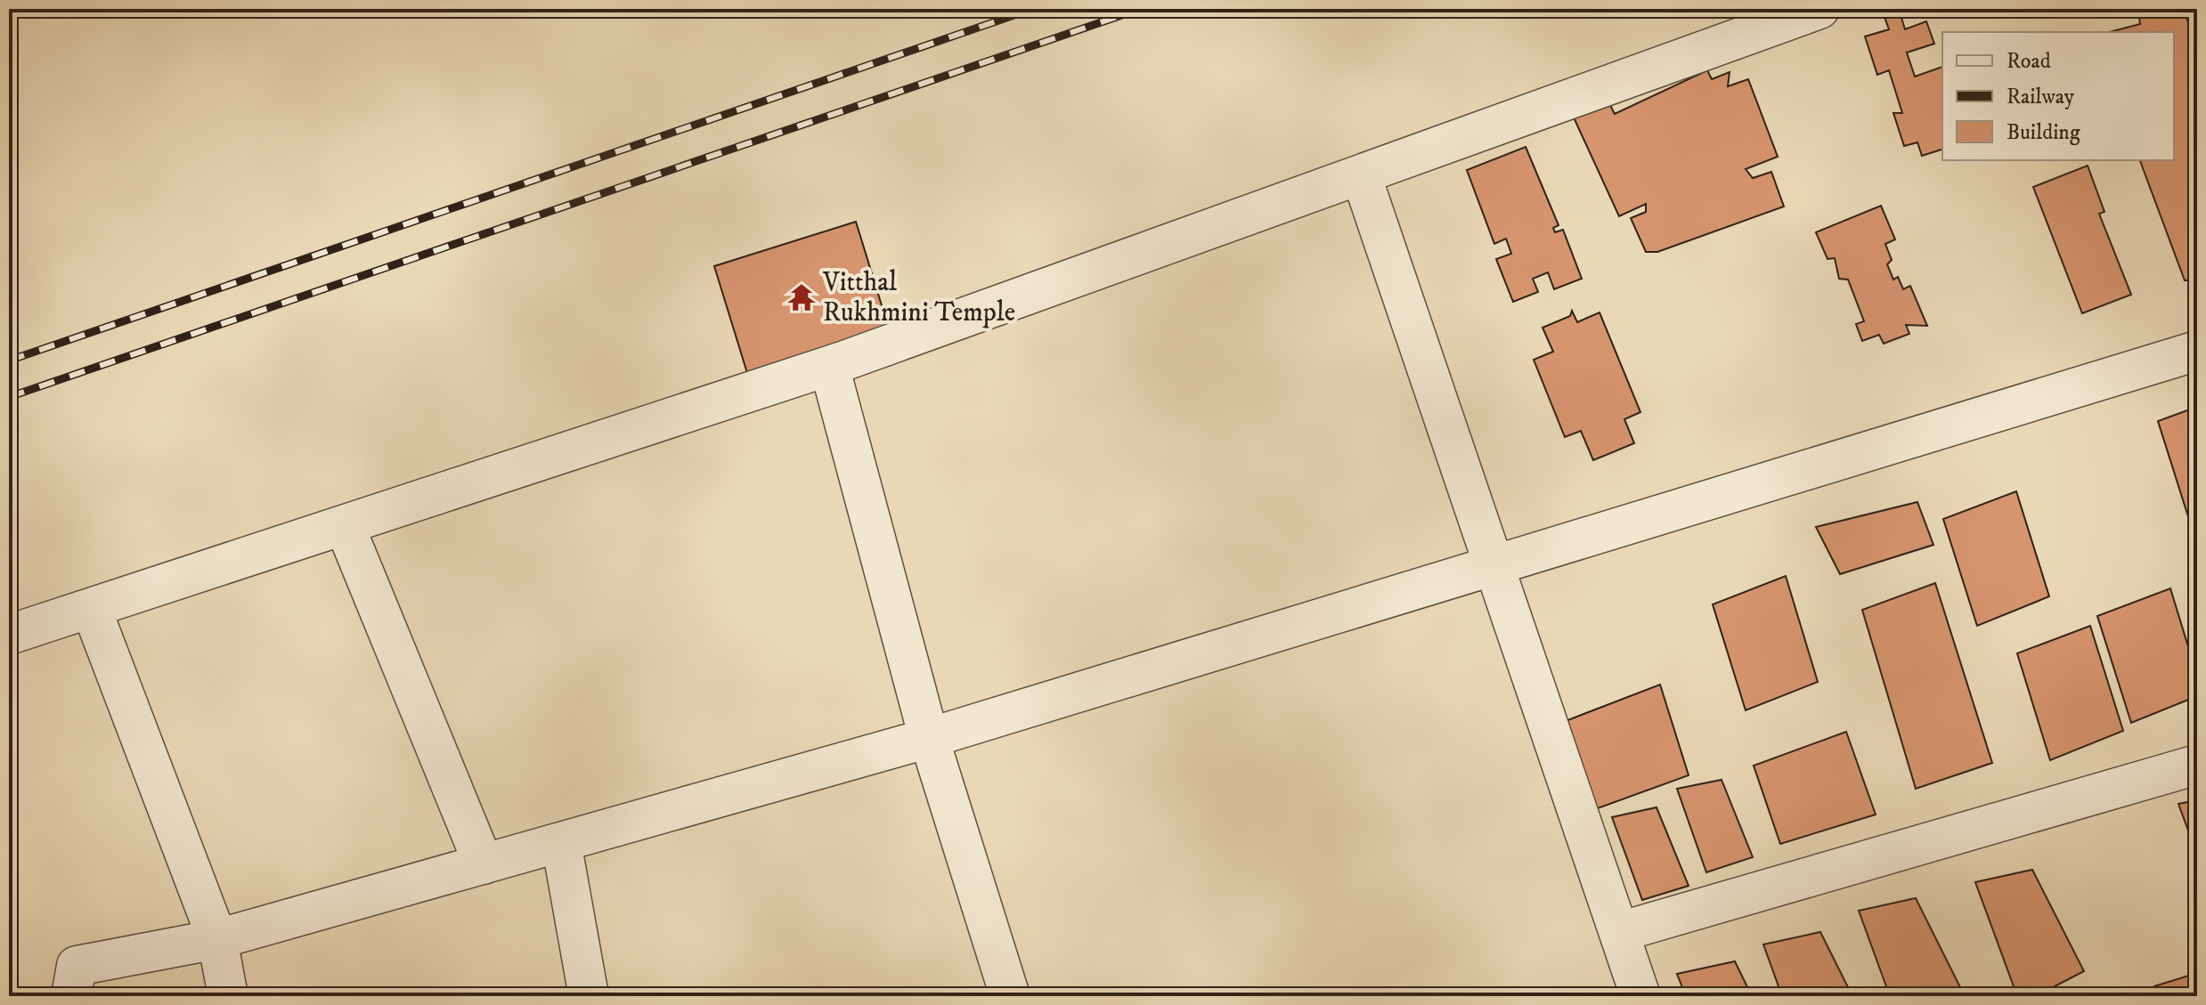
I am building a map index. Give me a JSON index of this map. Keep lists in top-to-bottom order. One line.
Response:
{"places":{"temple":["Vitthal Rukhmini Temple"]},"legend":["Road","Railway","Building"]}
